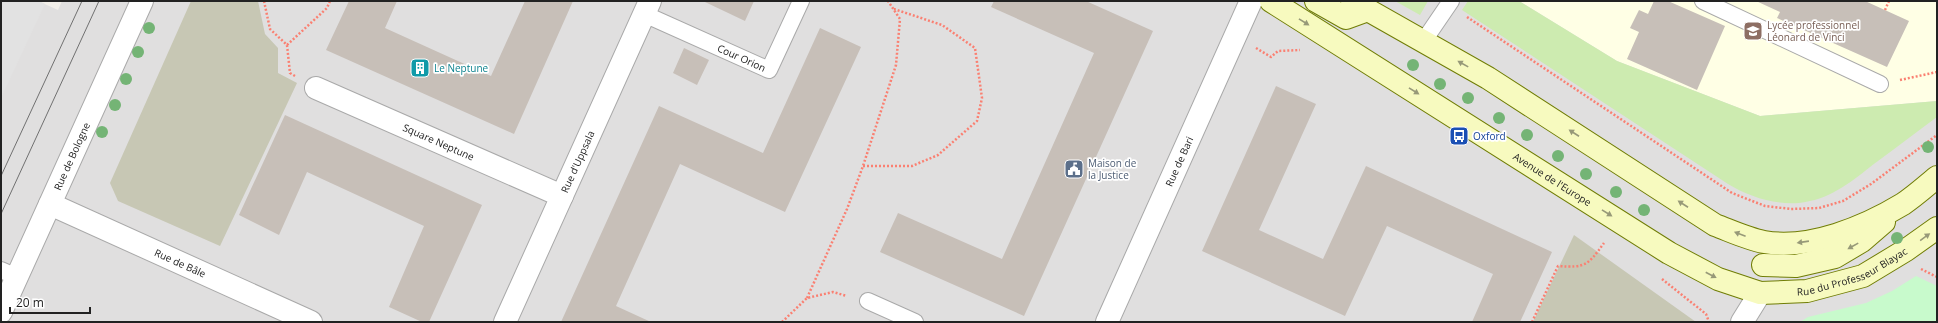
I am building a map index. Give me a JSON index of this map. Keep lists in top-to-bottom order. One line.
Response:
{"streets":{"main road":["Avenue de l'Europe","Rue du Professeur Blayac"],"street":["Square Neptune","Rue de Bologne","Rue de Bari","Rue d'Uppsala","Rue de Bâle"],"lane":["Cour Orion"]},"crossings":[["Cour Orion","Rue d'Uppsala"],["Square Neptune","Rue d'Uppsala"],["Rue de Bologne","Rue de Bâle"],["Avenue de l'Europe","Rue du Professeur Blayac"]],"places":{"school or university":["Lycée professionnel Léonard de Vinci"],"building":["Le Neptune"],"bus stop":["Oxford"],"public building":["Maison de la Justice"]},"scale_bar":"20 m"}
